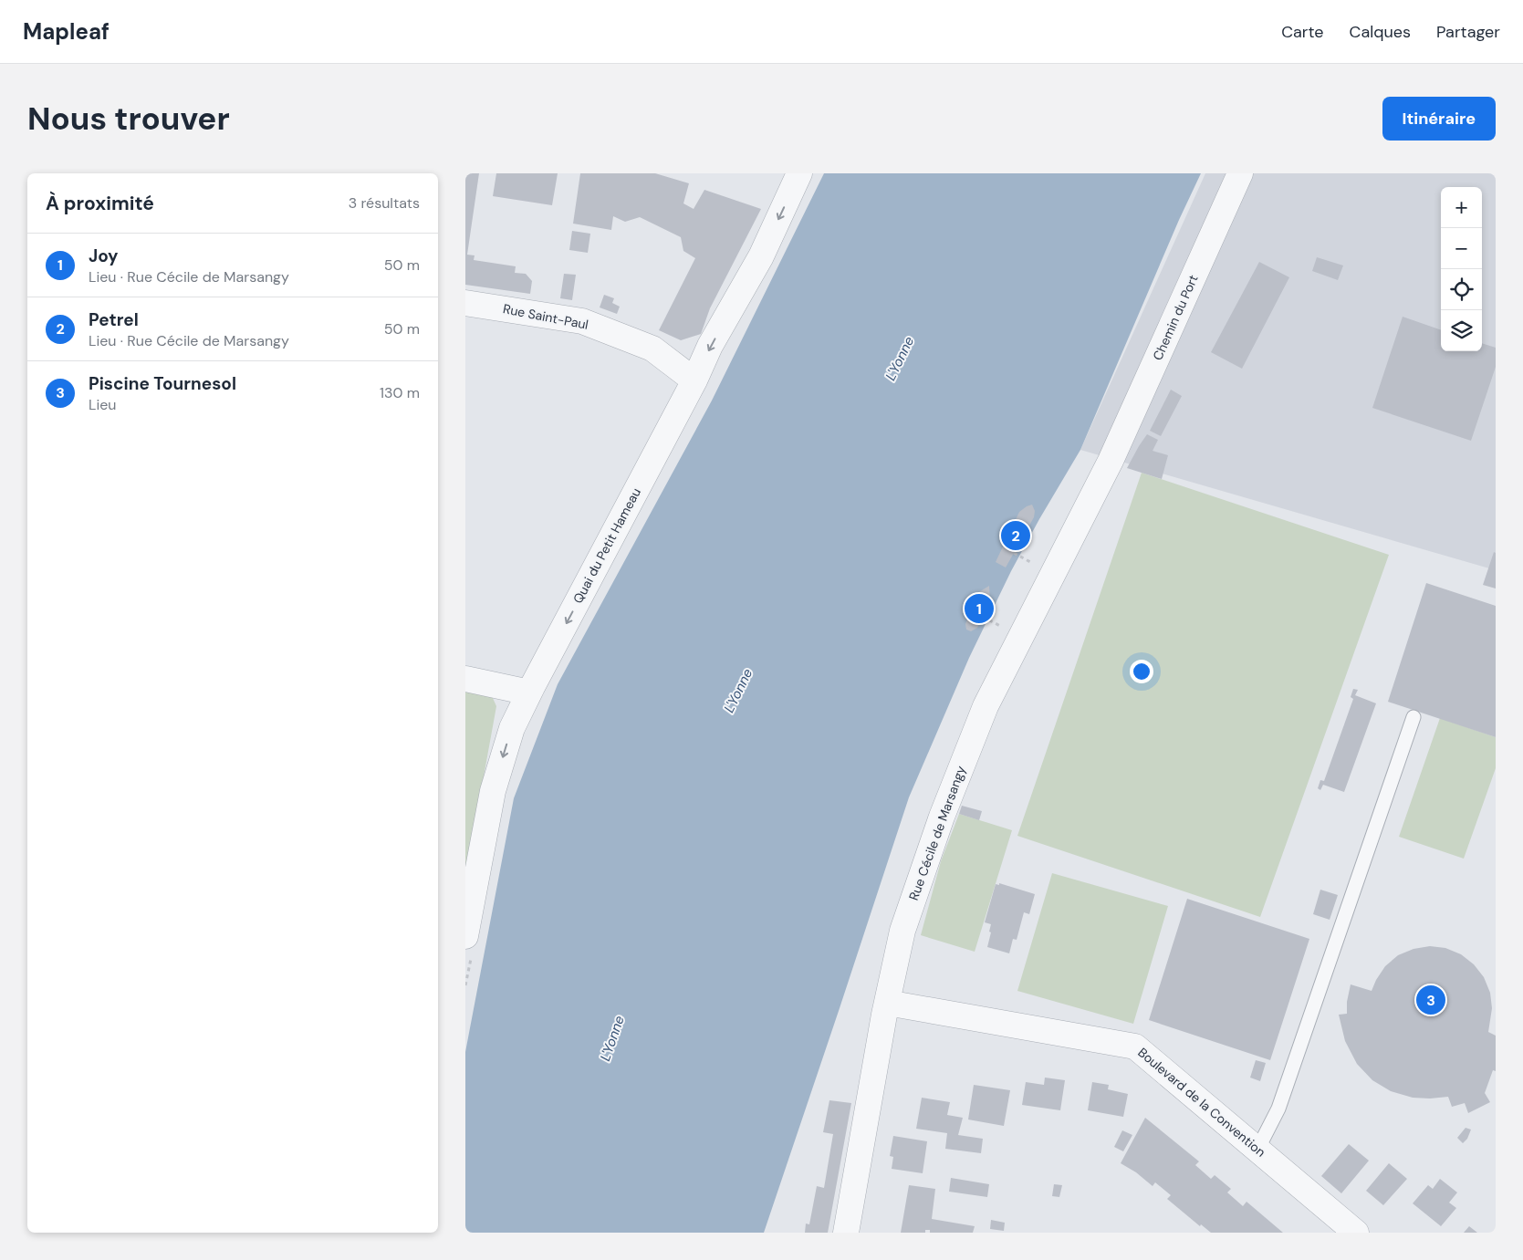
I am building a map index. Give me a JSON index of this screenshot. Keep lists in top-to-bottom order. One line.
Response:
{"streets":{"street":["Rue Saint-Paul","Chemin du Port","Quai du Petit Hameau","Rue Cécile de Marsangy","Boulevard de la Convention"]},"crossings":[["Rue Saint-Paul","Quai du Petit Hameau"],["Chemin du Port","Rue Cécile de Marsangy"],["Rue Cécile de Marsangy","Boulevard de la Convention"]],"one_way":["Quai du Petit Hameau"],"water":["L'Yonne"],"page":{"header":"Mapleaf","nav":["Carte","Calques","Partager"],"buttons":"Itinéraire","title":"Nous trouver","heading":["À proximité","3 résultats"],"map_buttons":["+","−"],"list":[{"mark":"1","name":"Joy","note":"Lieu · Rue Cécile de Marsangy","value":"50 m"},{"mark":"2","name":"Petrel","note":"Lieu · Rue Cécile de Marsangy","value":"50 m"},{"mark":"3","name":"Piscine Tournesol","note":"Lieu","value":"130 m"}],"pins":["2","1","3"]}}
